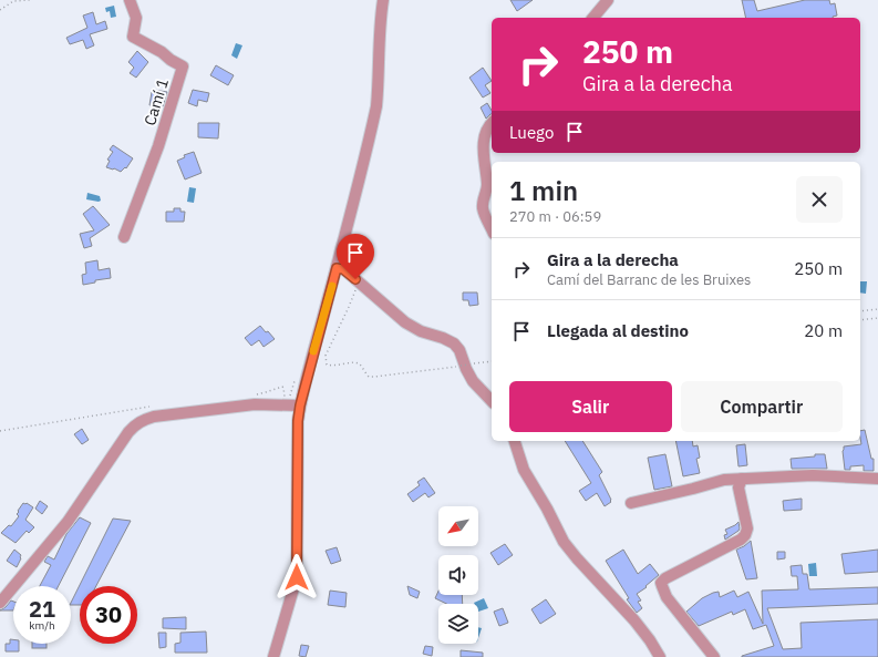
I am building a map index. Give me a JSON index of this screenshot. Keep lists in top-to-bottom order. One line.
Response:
{"streets":{"street":["Camí 1"]},"north":"bottom left","page":{"turn":["250 m","Gira a la derecha"],"then":"Luego","heading":["1 min","270 m · 06:59"],"list":[{"name":"Gira a la derecha","note":"Camí del Barranc de les Bruixes","value":"250 m"},{"name":"Llegada al destino","value":"20 m"}],"buttons":["Salir","Compartir"],"speed":"21 km/h","limit":"30"}}
